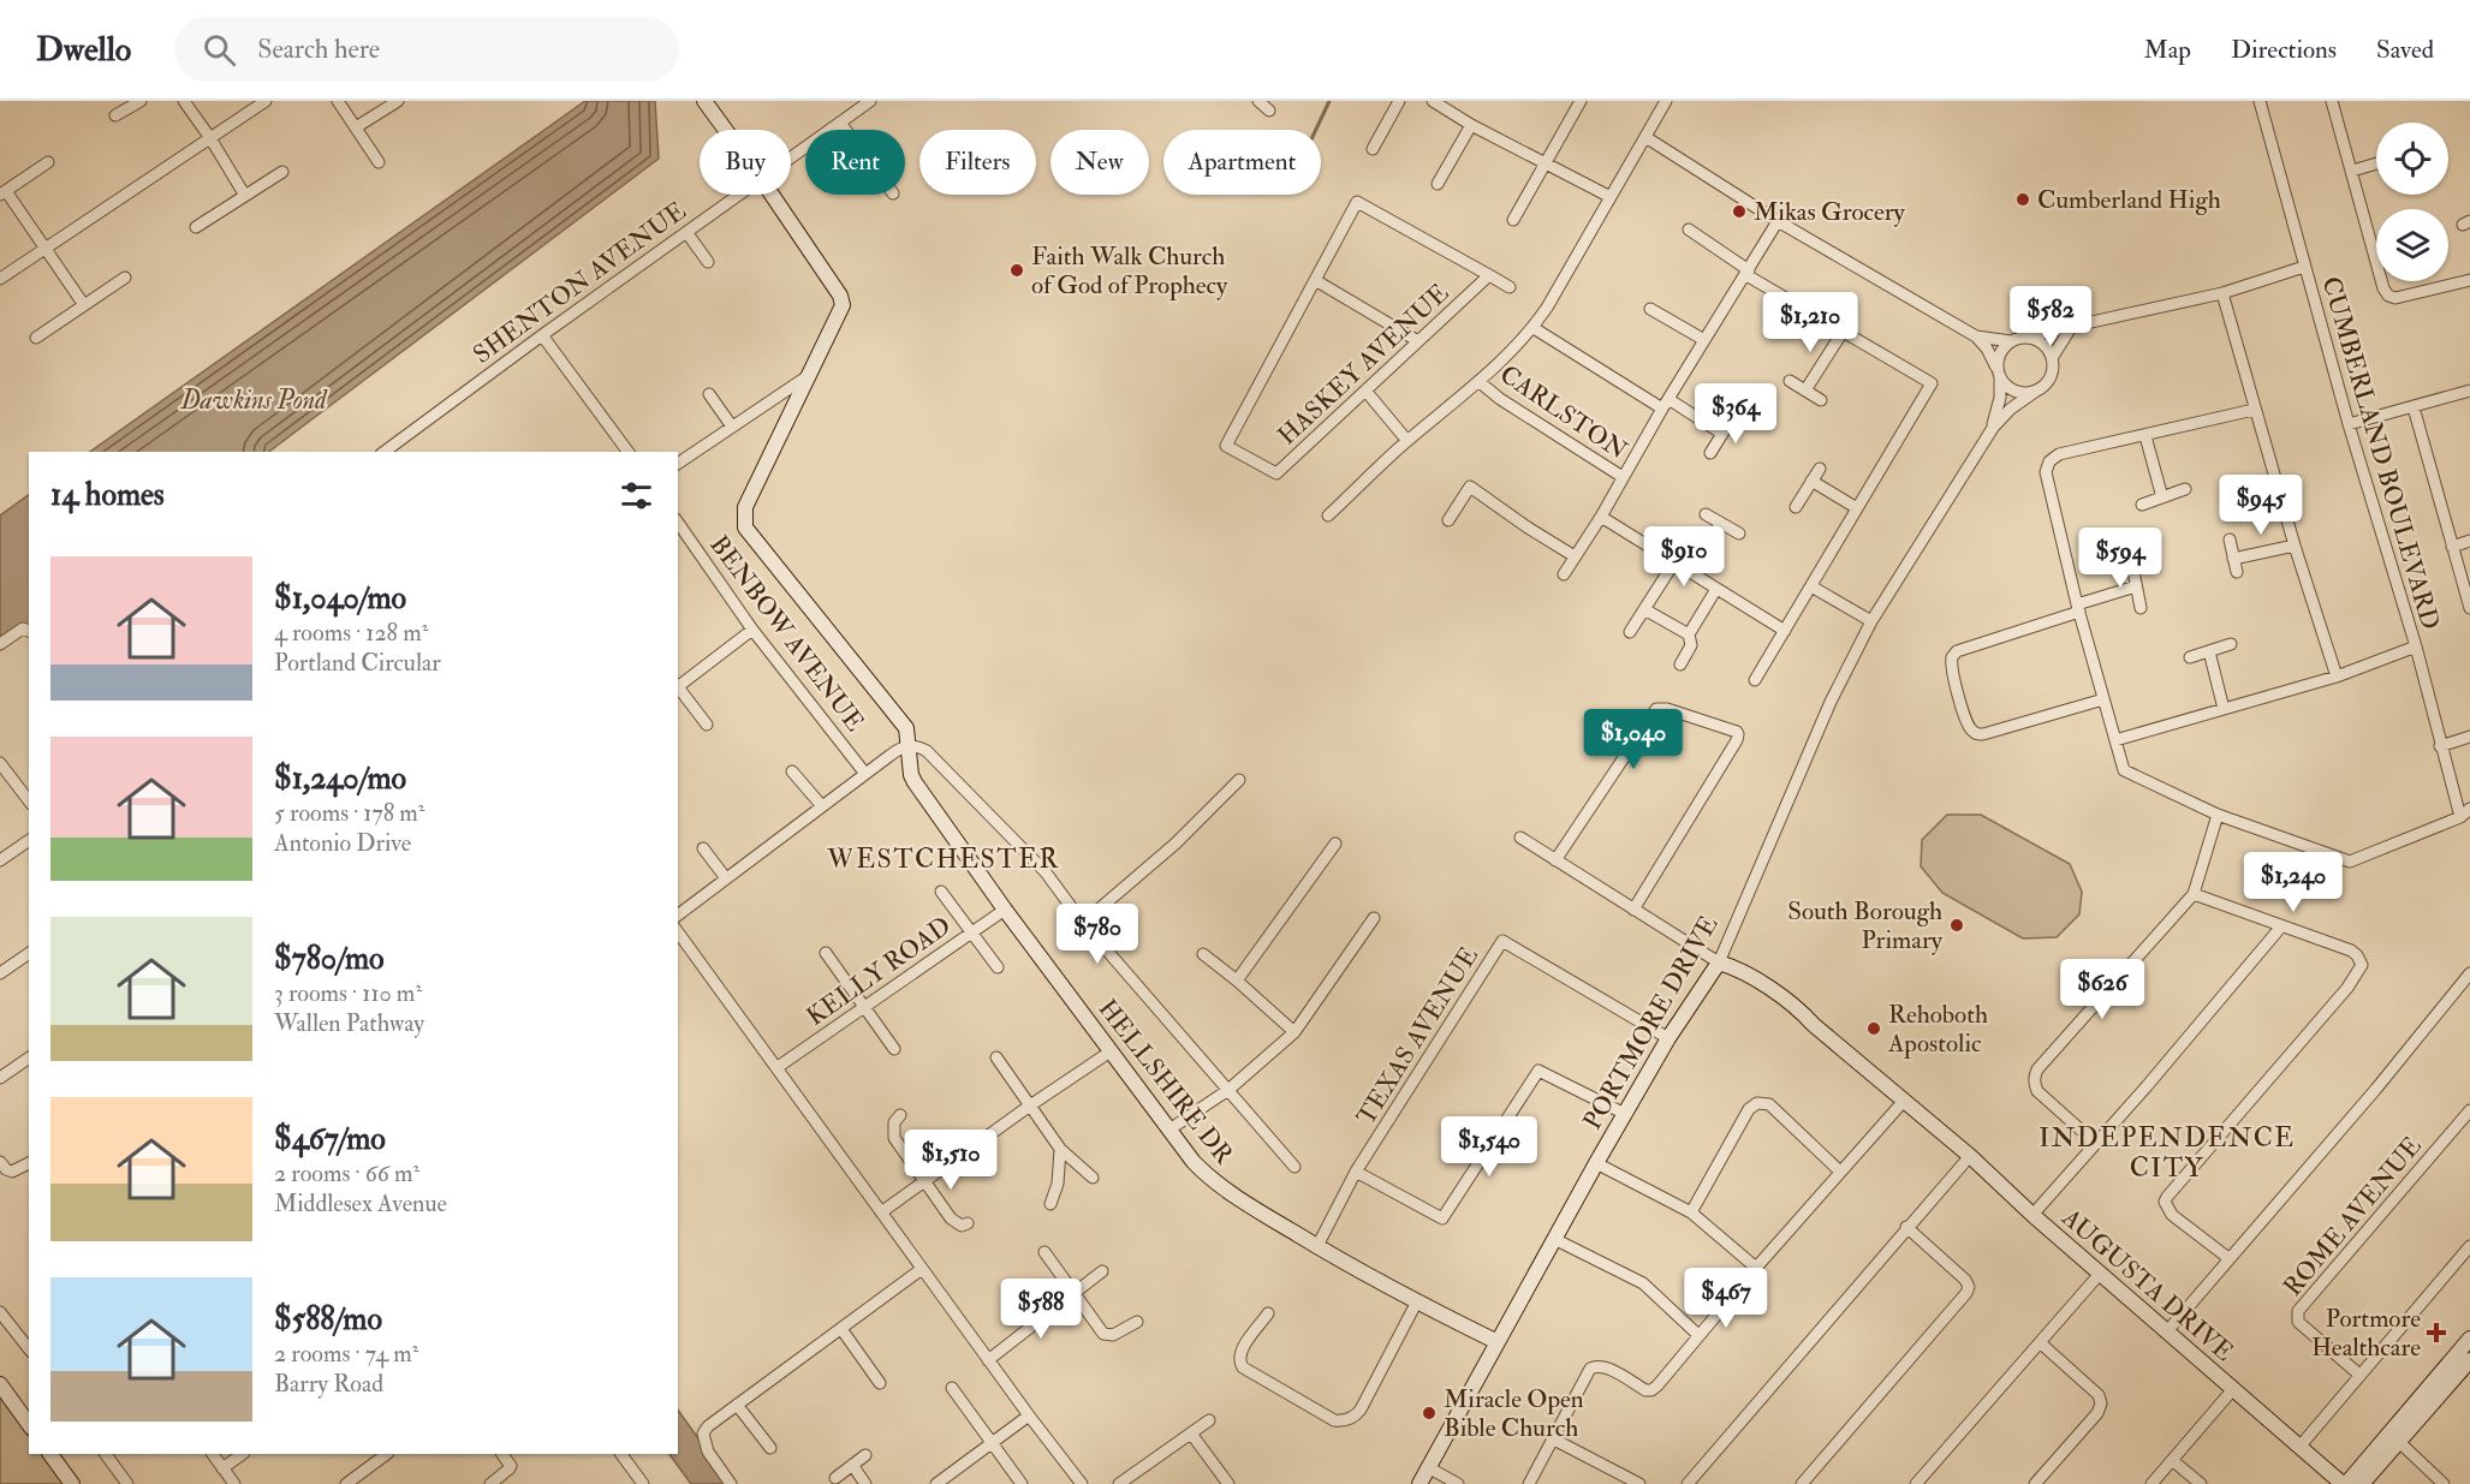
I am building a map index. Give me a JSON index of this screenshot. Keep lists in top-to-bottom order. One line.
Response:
{"streets":{"street":["SHENTON AVENUE","HASKEY AVENUE","CARLSTON","CUMBERLAND BOULEVARD","BENBOW AVENUE","KELLY ROAD","PORTMORE DRIVE","TEXAS AVENUE","HELLSHIRE DR","ROME AVENUE","AUGUSTA DRIVE"]},"crossings":[["KELLY ROAD","HELLSHIRE DR"],["PORTMORE DRIVE","TEXAS AVENUE"],["PORTMORE DRIVE","HELLSHIRE DR"],["PORTMORE DRIVE","AUGUSTA DRIVE"],["TEXAS AVENUE","HELLSHIRE DR"]],"districts":["WESTCHESTER","INDEPENDENCE CITY"],"water":["Dawkins Pond"],"places":{"other":["Cumberland High","Mikas Grocery","Faith Walk Church of God of Prophecy","South Borough Primary","Rehoboth Apostolic","Miracle Open Bible Church"],"health":["Portmore Healthcare"]},"page":{"header":"Dwello","search":"Search here","nav":["Map","Directions","Saved"],"chip":["Buy","Rent","Filters","New","Apartment"],"price":["$582","$1,210","$364","$945","$910","$594","$1,040","$1,240","$780","$626","$1,540","$1,510","$467","$588"],"heading":"14 homes","list":[{"name":"$1,040/mo","note":"4 rooms · 128 m² · Portland Circular"},{"name":"$1,240/mo","note":"5 rooms · 178 m² · Antonio Drive"},{"name":"$780/mo","note":"3 rooms · 110 m² · Wallen Pathway"},{"name":"$467/mo","note":"2 rooms · 66 m² · Middlesex Avenue"},{"name":"$588/mo","note":"2 rooms · 74 m² · Barry Road"}]}}
